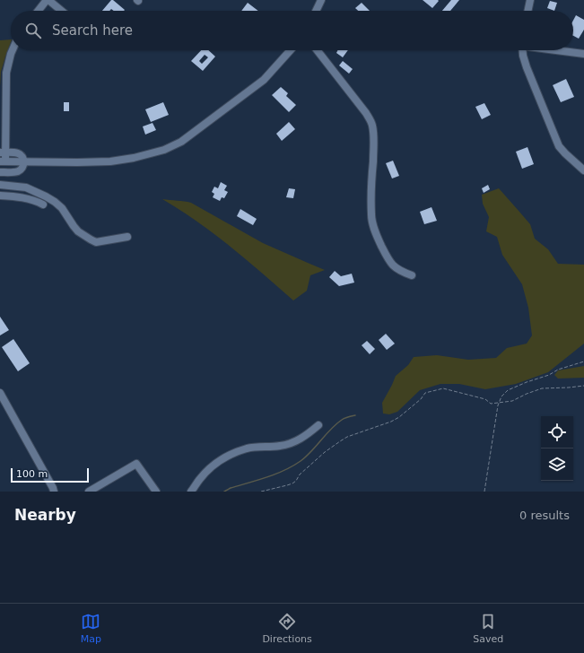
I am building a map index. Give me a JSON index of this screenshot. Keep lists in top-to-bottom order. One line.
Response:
{"scale_bar":"100 m","page":{"search":"Search here","scale":"100 m","heading":["Nearby","0 results"],"nav":["Map","Directions","Saved"]}}
